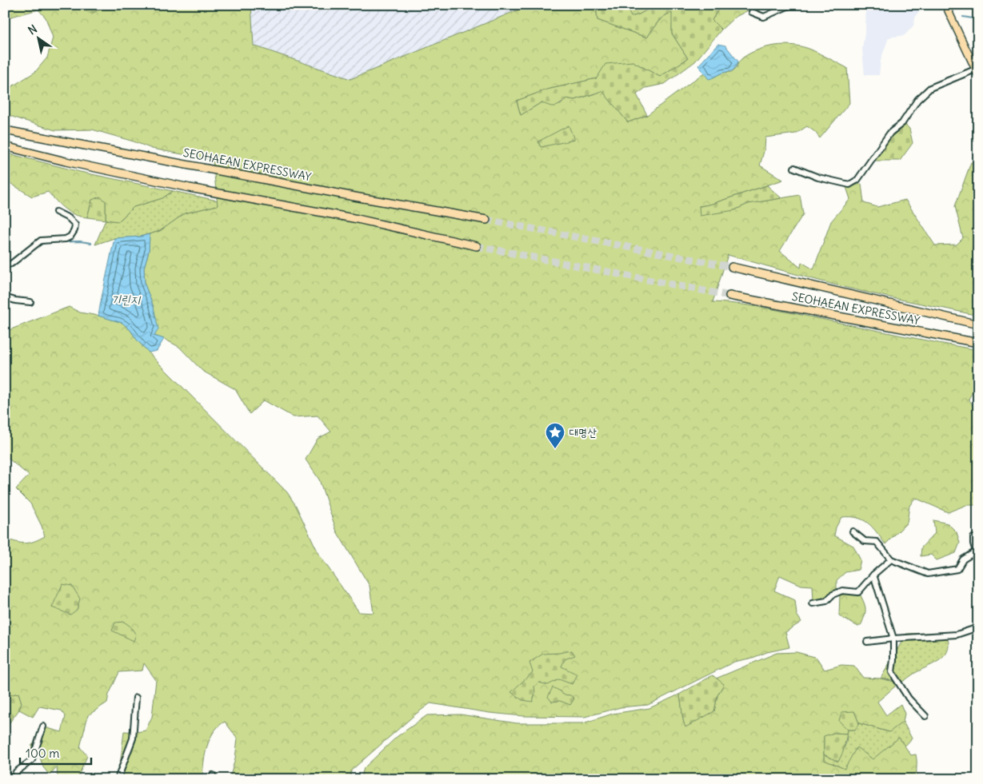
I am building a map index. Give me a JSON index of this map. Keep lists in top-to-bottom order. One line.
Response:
{"streets":{"highway":["SEOHAEAN EXPRESSWAY"]},"water":["기린지"],"places":{"place":["대명산"]},"scale_bar":"100 m","north":"top left"}
